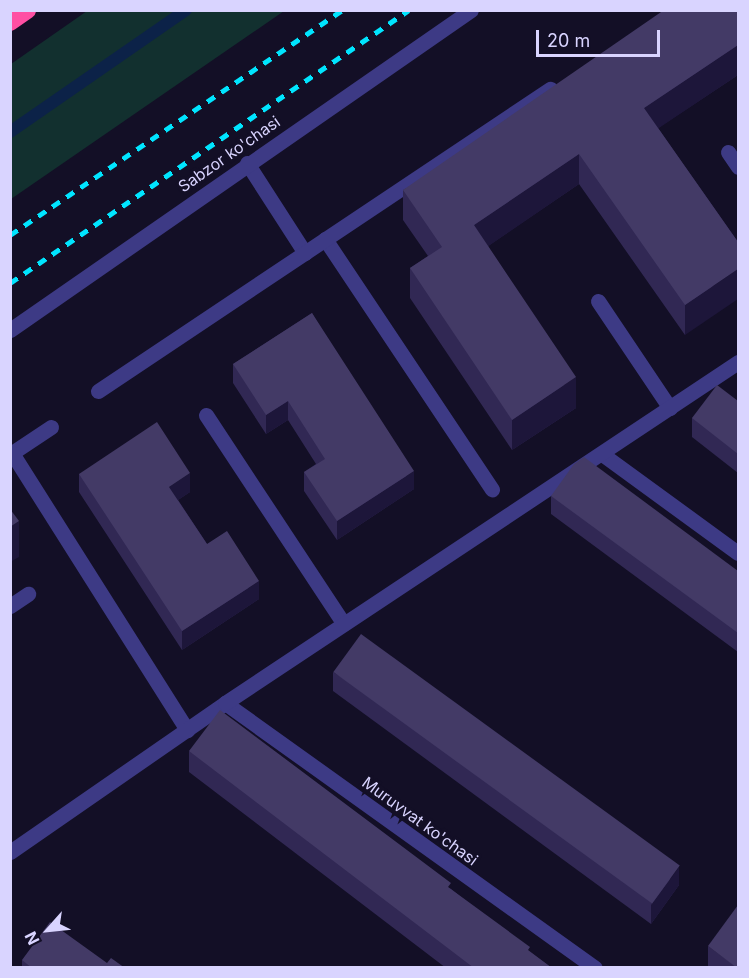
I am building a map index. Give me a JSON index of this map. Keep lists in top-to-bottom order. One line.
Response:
{"streets":{"street":["Sabzor ko'chasi","Muruvvat ko'chasi"]},"scale_bar":"20 m","north":"bottom left"}
